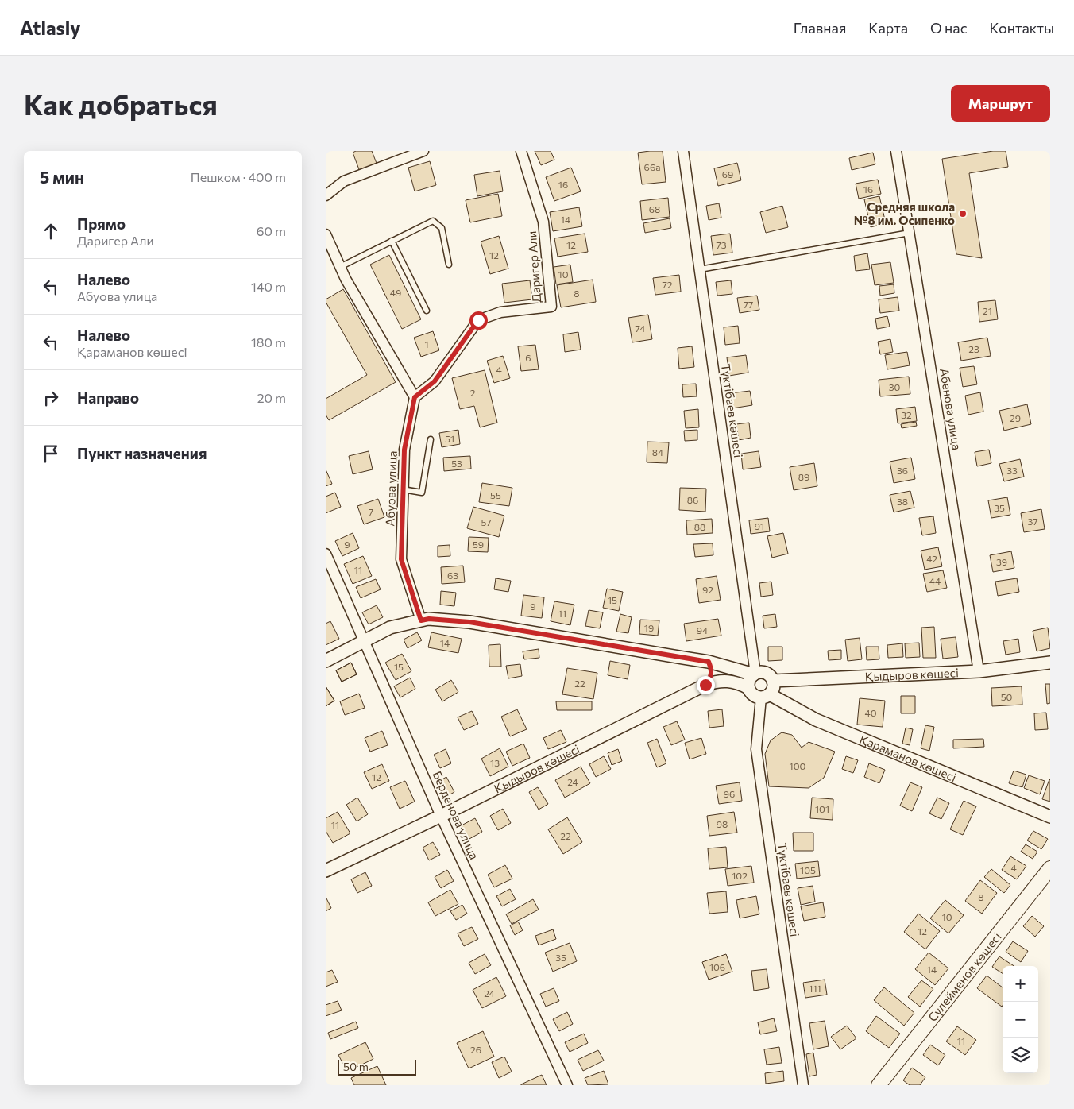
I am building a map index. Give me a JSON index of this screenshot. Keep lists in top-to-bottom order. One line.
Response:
{"streets":{"main road":["Сүлейменов көшесі"],"street":["Даригер Али","Абенова улица","Түктібаев көшесі","Абуова улица","Қыдыров көшесі","Қараманов көшесі","Берденова улица"]},"crossings":[["Даригер Али","Абуова улица"],["Абенова улица","Қыдыров көшесі"],["Түктібаев көшесі","Қыдыров көшесі"],["Түктібаев көшесі","Қараманов көшесі"],["Қыдыров көшесі","Қараманов көшесі"],["Қыдыров көшесі","Берденова улица"]],"places":["Средняя школа №8 им. Осипенко"],"house_numbers":["66а","69","16","16","68","14","12","73","12","10","72","49","8","77","21","74","1","23","6","4","30","2","32","29","51","84","53","36","33","89","55","86","38","35","7","37","57","91","88","9","59","42","39","11","63","44","92","15","9","11","19","94","14","15","22","50","40","13","100","12","24","96","101","98","11","22","4","105","102","8","10","12","35","106","14","111","24","11","26"],"scale_bar":"50 m","page":{"header":"Atlasly","nav":["Главная","Карта","О нас","Контакты"],"buttons":"Маршрут","title":"Как добраться","heading":["5 мин","Пешком · 400 m"],"list":[["Прямо","Даригер Али","60 m"],["Налево","Абуова улица","140 m"],["Налево","Қараманов көшесі","180 m"],["Направо","20 m"],"Пункт назначения"],"map_buttons":["+","−"],"scale":"50 m"}}
